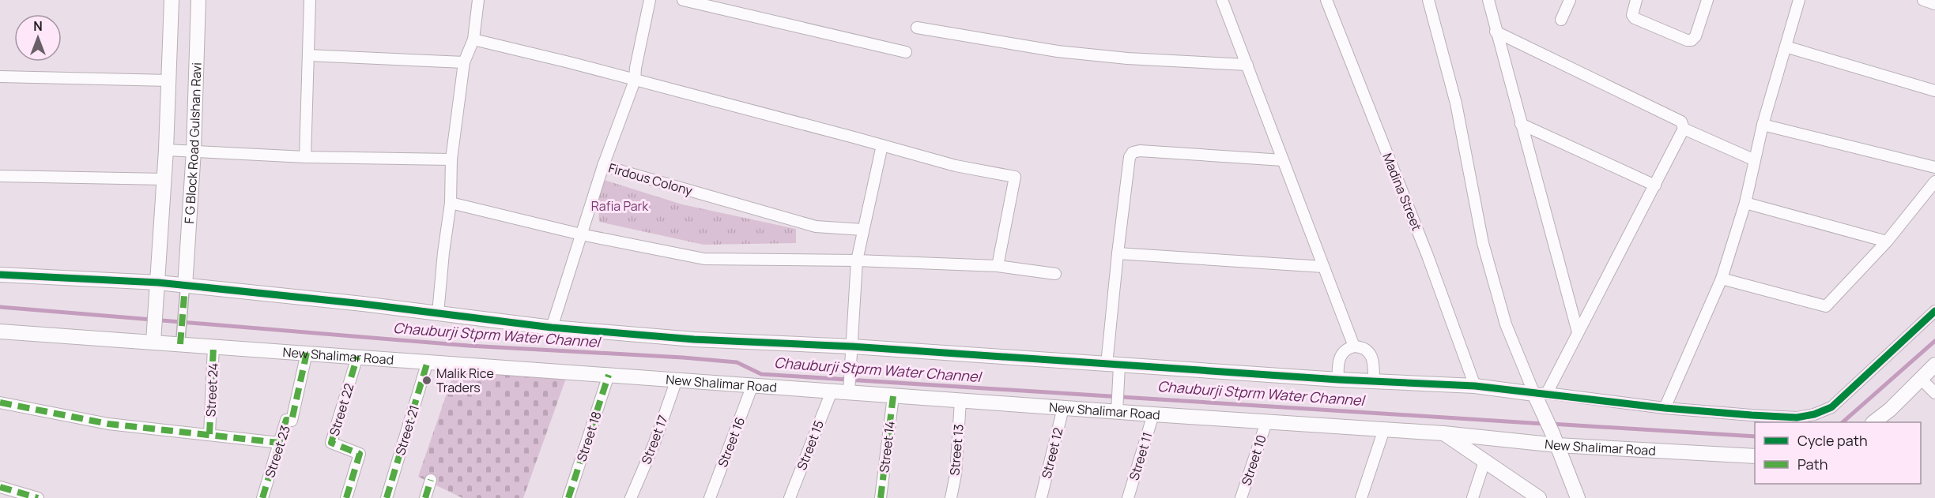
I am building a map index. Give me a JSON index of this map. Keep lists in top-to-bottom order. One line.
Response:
{"streets":{"street":["F G Block Road Gulshan Ravi","Firdous Colony","Madina Street","New Shalimar Road","Street 24","Street 22","Street 21","Street 18","Street 17","Street 16","Street 15","Street 14","Street 13","Street 23","Street 12","Street 11","Street 10"]},"crossings":[["F G Block Road Gulshan Ravi","New Shalimar Road"],["New Shalimar Road","Street 24"],["New Shalimar Road","Street 22"],["New Shalimar Road","Street 21"],["New Shalimar Road","Street 18"],["New Shalimar Road","Street 17"],["New Shalimar Road","Street 16"],["New Shalimar Road","Street 15"],["New Shalimar Road","Street 14"],["New Shalimar Road","Street 13"],["New Shalimar Road","Street 23"],["New Shalimar Road","Street 12"],["New Shalimar Road","Street 11"],["New Shalimar Road","Street 10"]],"water":["Chauburji Stprm Water Channel"],"parks":["Rafia Park"],"places":["Malik Rice Traders"],"legend":["Cycle path","Path"],"north":"top"}
